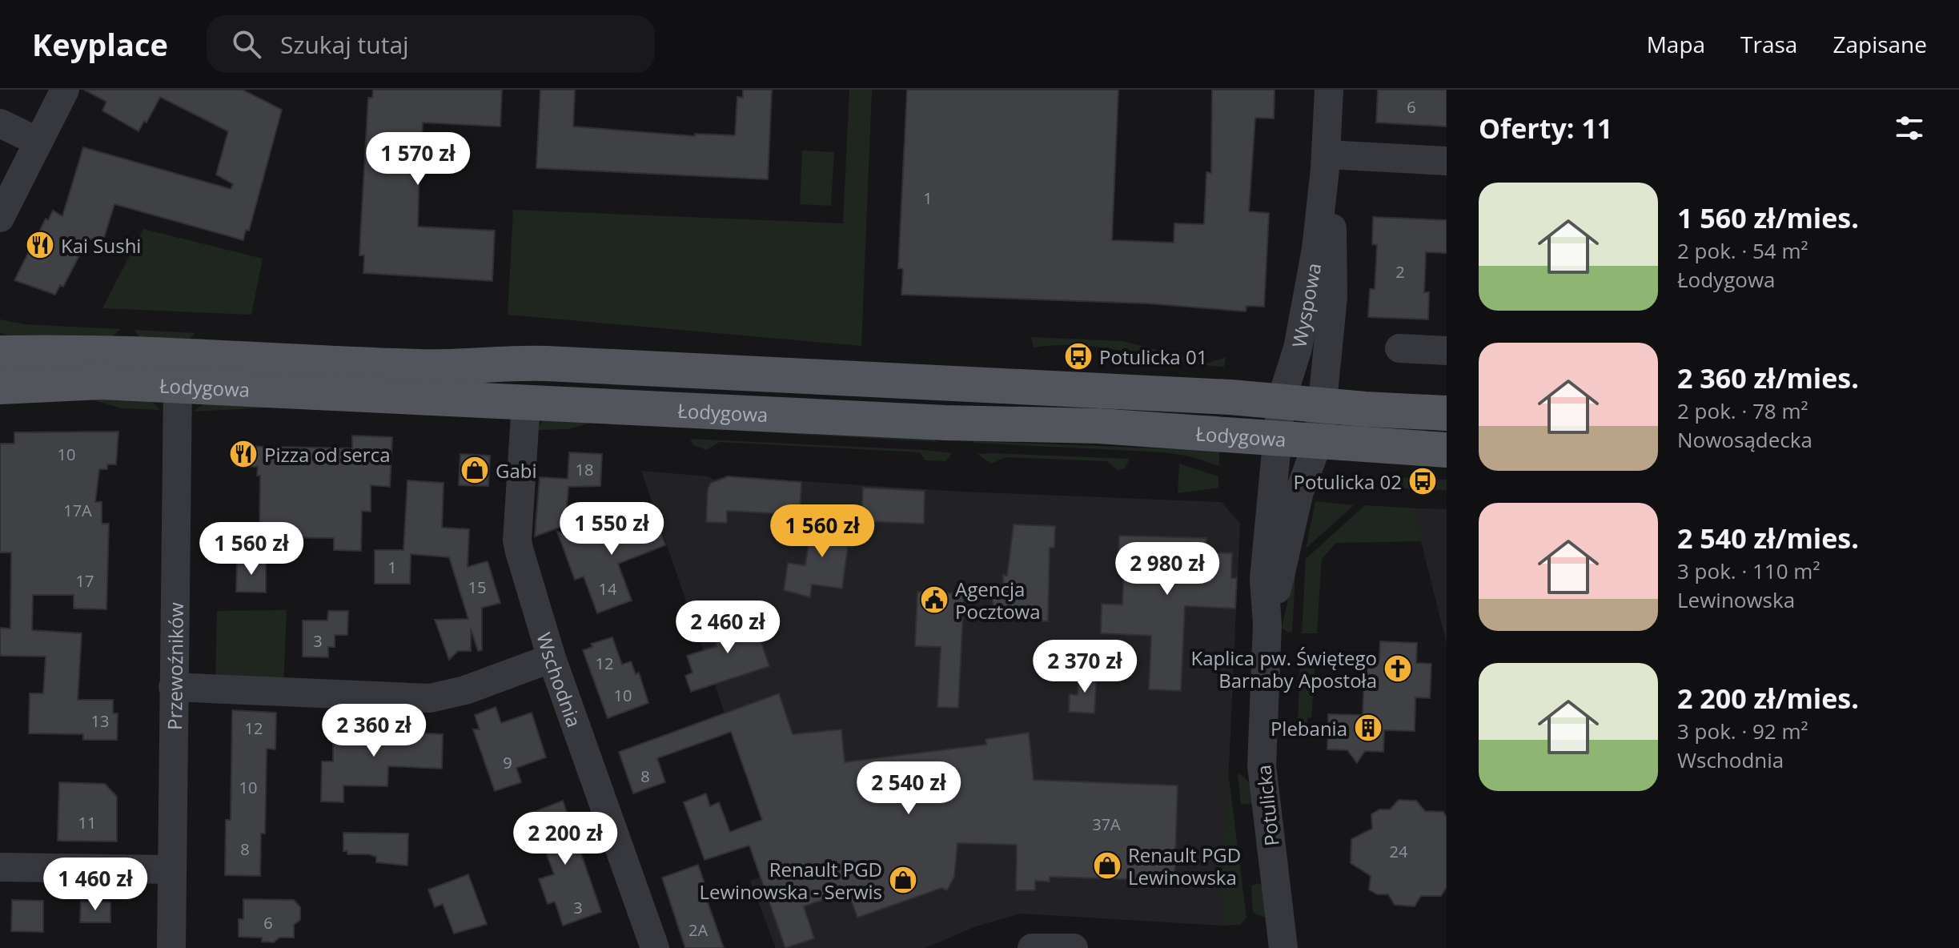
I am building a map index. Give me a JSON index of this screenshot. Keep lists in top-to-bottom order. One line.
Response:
{"streets":{"main road":["Łodygowa"],"street":["Wyspowa","Przewoźników","Wschodnia","Potulicka"]},"crossings":[["Wyspowa","Łodygowa"],["Wyspowa","Potulicka"],["Łodygowa","Przewoźników"],["Łodygowa","Wschodnia"],["Łodygowa","Potulicka"]],"places":{"restaurant":["Kai Sushi","Pizza od serca"],"bus stop":["Potulicka 01","Potulicka 02"],"shop":["Gabi","Renault PGD Lewinowska","Renault PGD Lewinowska - Serwis"],"public building":["Agencja Pocztowa"],"church":["Kaplica pw. Świętego Barnaby Apostoła"],"building":["Plebania"]},"house_numbers":["6","1","2","10","18","17A","1","17","15","14","3","12","10","13","12","9","8","10","11","37A","8","24","3","6","2A"],"page":{"header":"Keyplace","search":"Szukaj tutaj","nav":["Mapa","Trasa","Zapisane"],"heading":"Oferty: 11","price":["1 570 zł","1 550 zł","1 560 zł","1 560 zł","2 980 zł","2 460 zł","2 370 zł","2 360 zł","2 540 zł","2 200 zł","1 460 zł"],"list":[{"name":"1 560 zł/mies.","note":"2 pok. · 54 m² · Łodygowa"},{"name":"2 360 zł/mies.","note":"2 pok. · 78 m² · Nowosądecka"},{"name":"2 540 zł/mies.","note":"3 pok. · 110 m² · Lewinowska"},{"name":"2 200 zł/mies.","note":"3 pok. · 92 m² · Wschodnia"}]}}
